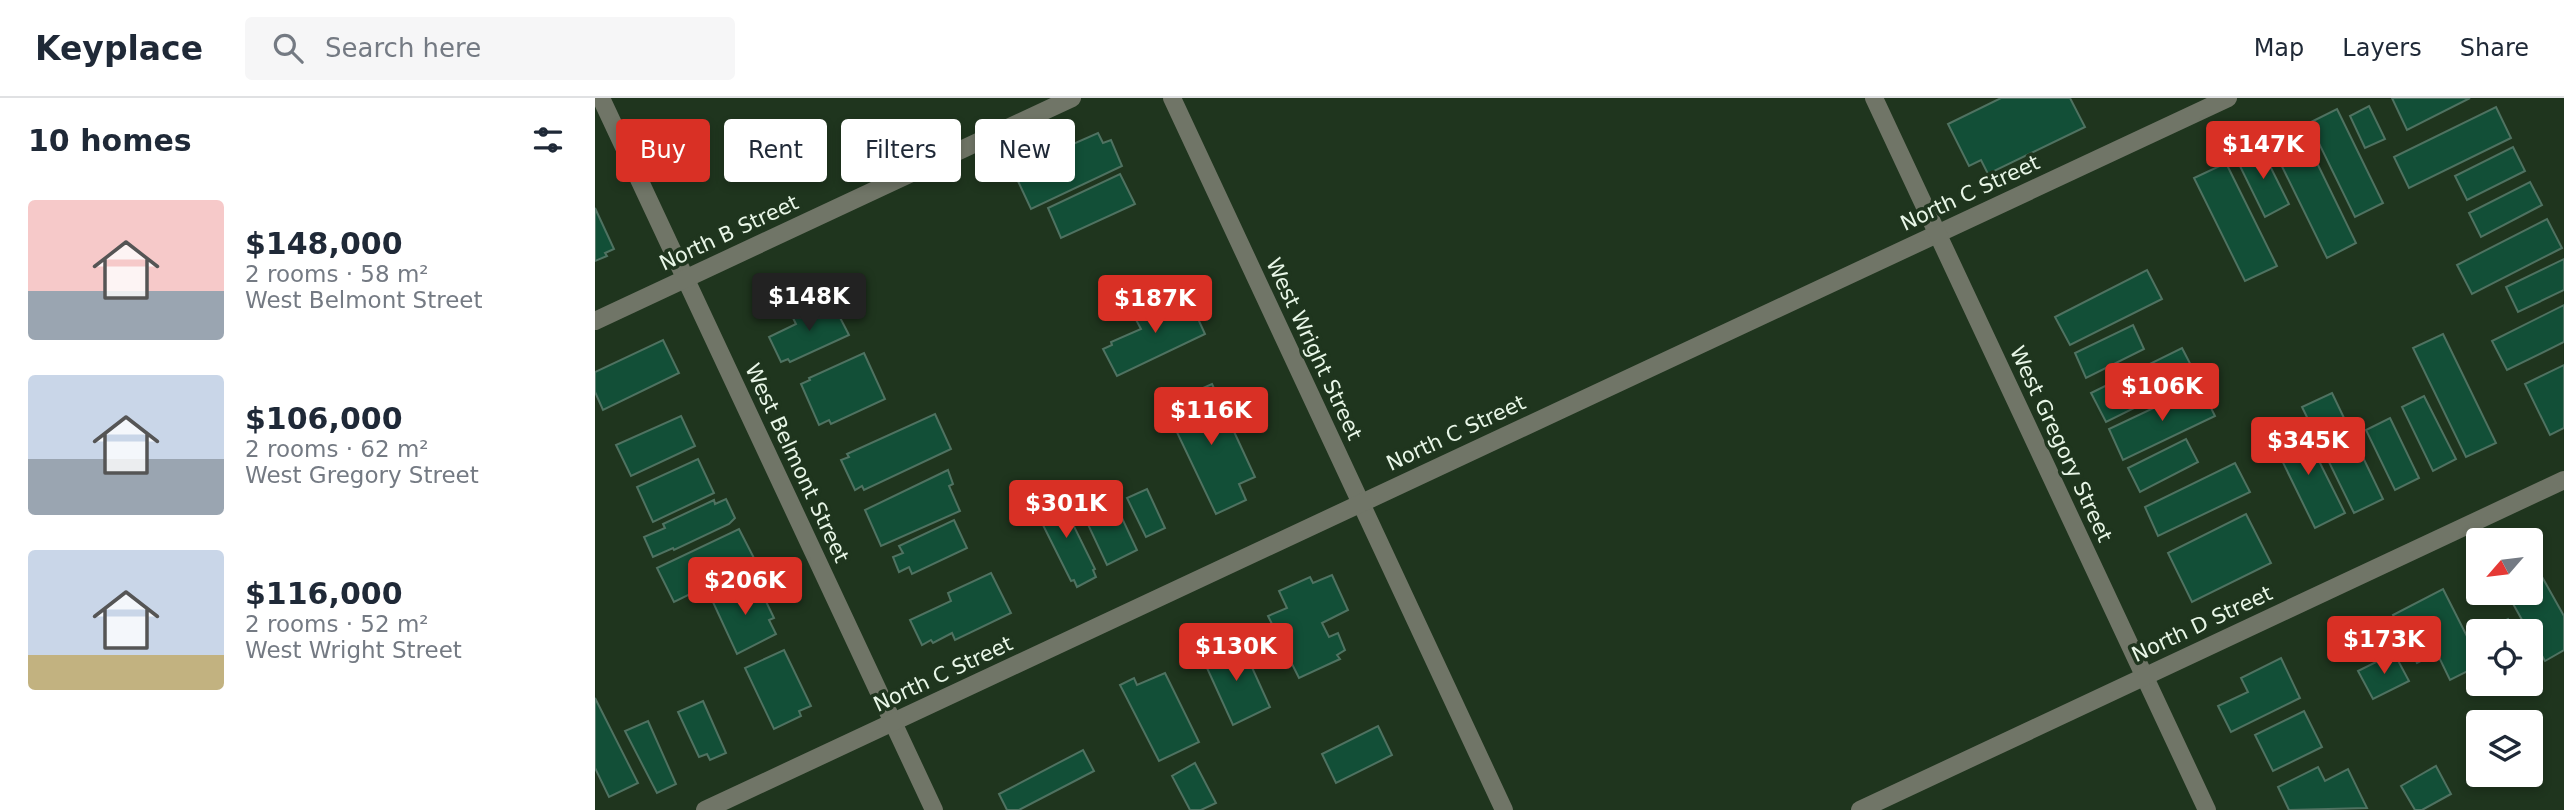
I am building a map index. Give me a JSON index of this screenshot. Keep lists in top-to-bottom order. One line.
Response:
{"streets":{"street":["North C Street","North B Street","West Wright Street","West Gregory Street","West Belmont Street","North D Street"]},"crossings":[["North C Street","West Wright Street"],["North C Street","West Gregory Street"],["North C Street","West Belmont Street"],["North B Street","West Belmont Street"],["West Gregory Street","North D Street"]],"north":"bottom left","page":{"header":"Keyplace","search":"Search here","nav":["Map","Layers","Share"],"heading":"10 homes","chip":["Buy","Rent","Filters","New"],"price":["$147K","$148K","$187K","$106K","$116K","$345K","$301K","$206K","$173K","$130K"],"list":[{"name":"$148,000","note":"2 rooms · 58 m² · West Belmont Street"},{"name":"$106,000","note":"2 rooms · 62 m² · West Gregory Street"},{"name":"$116,000","note":"2 rooms · 52 m² · West Wright Street"}]}}
